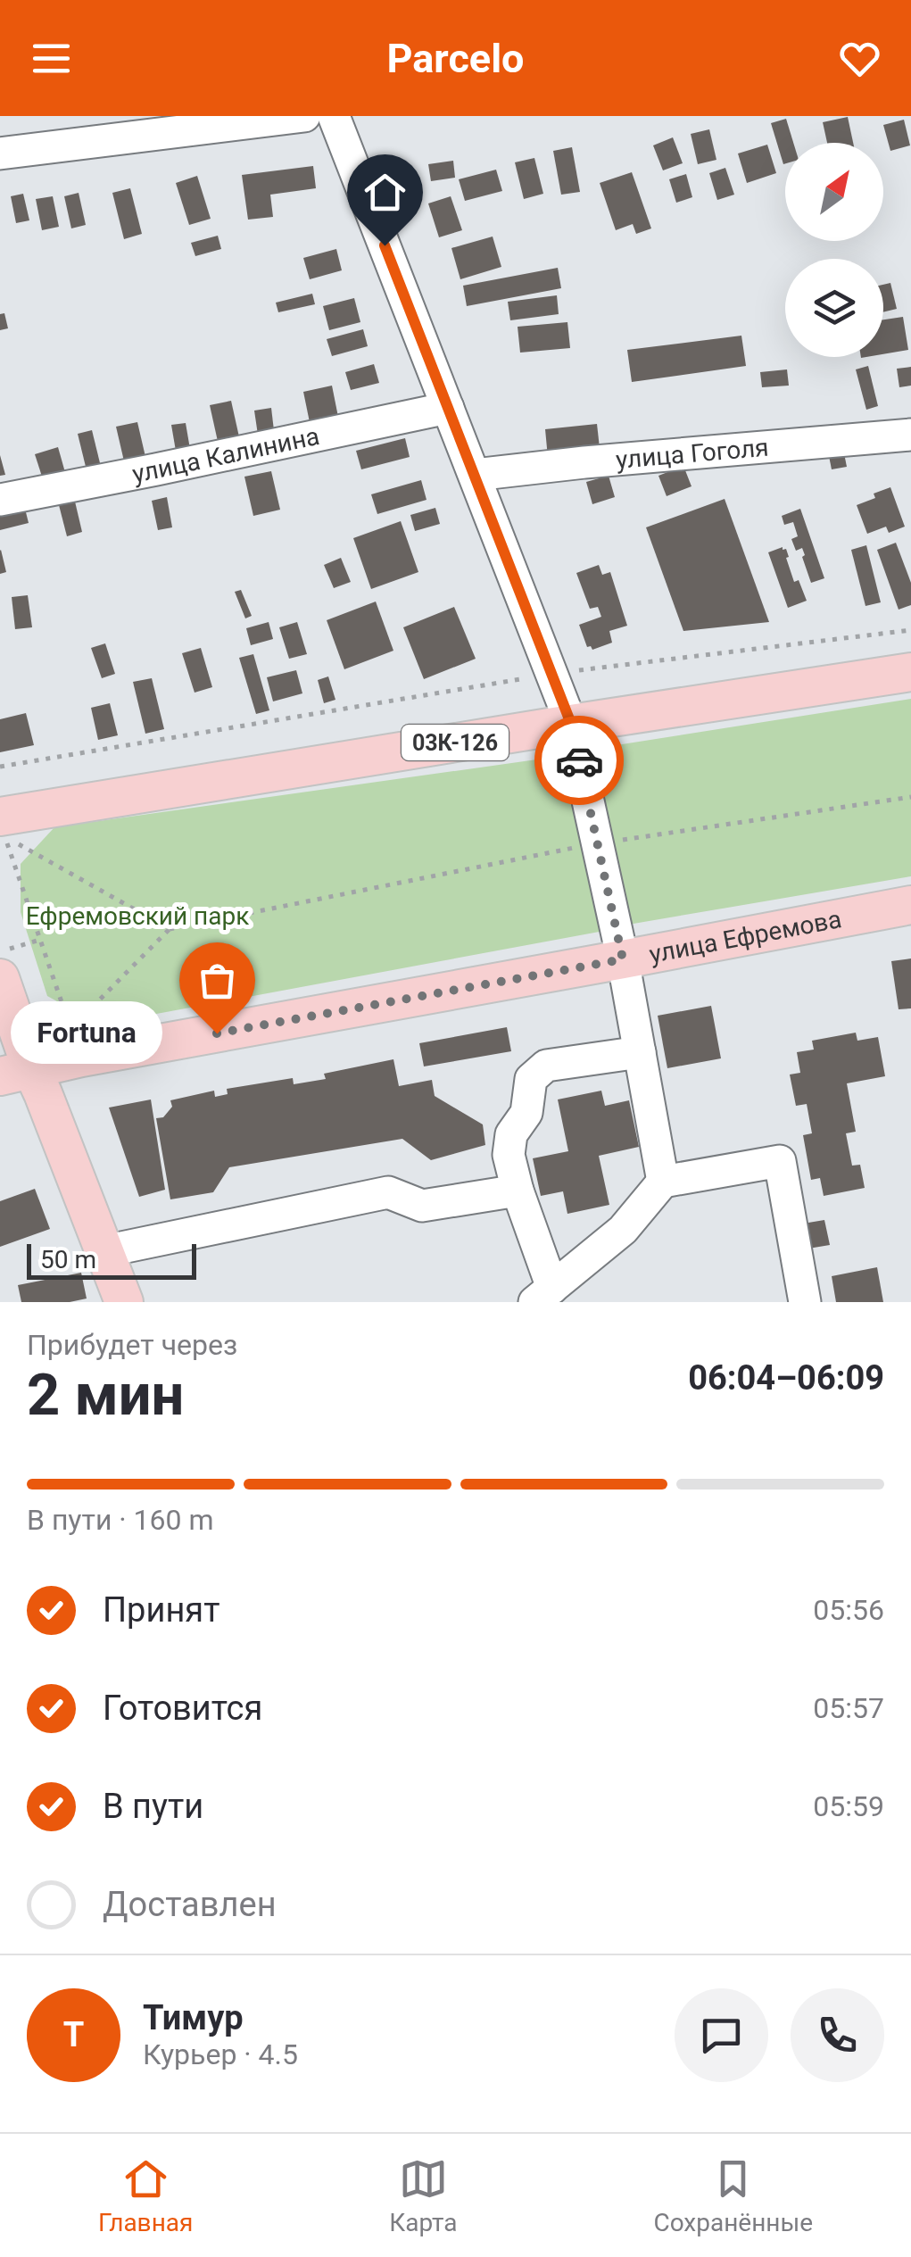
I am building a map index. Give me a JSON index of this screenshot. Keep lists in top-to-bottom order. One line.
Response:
{"streets":{"main road":["03К-126","улица Ефремова"],"street":["улица Гоголя","улица Калинина"]},"parks":["Ефремовский парк"],"places":["Fortuna"],"scale_bar":"50 m","north":"top right","page":{"header":"Parcelo","bubble":"Fortuna","scale":"50 m","heading":["2 мин","Прибудет через","06:04–06:09"],"panel":["Тимур","Курьер · 4.5"],"bar":"В пути · 160 m","list":[["Принят","05:56"],["Готовится","05:57"],["В пути","05:59"],"Доставлен"],"round":"Т","tabs":["Главная","Карта","Сохранённые"]}}
